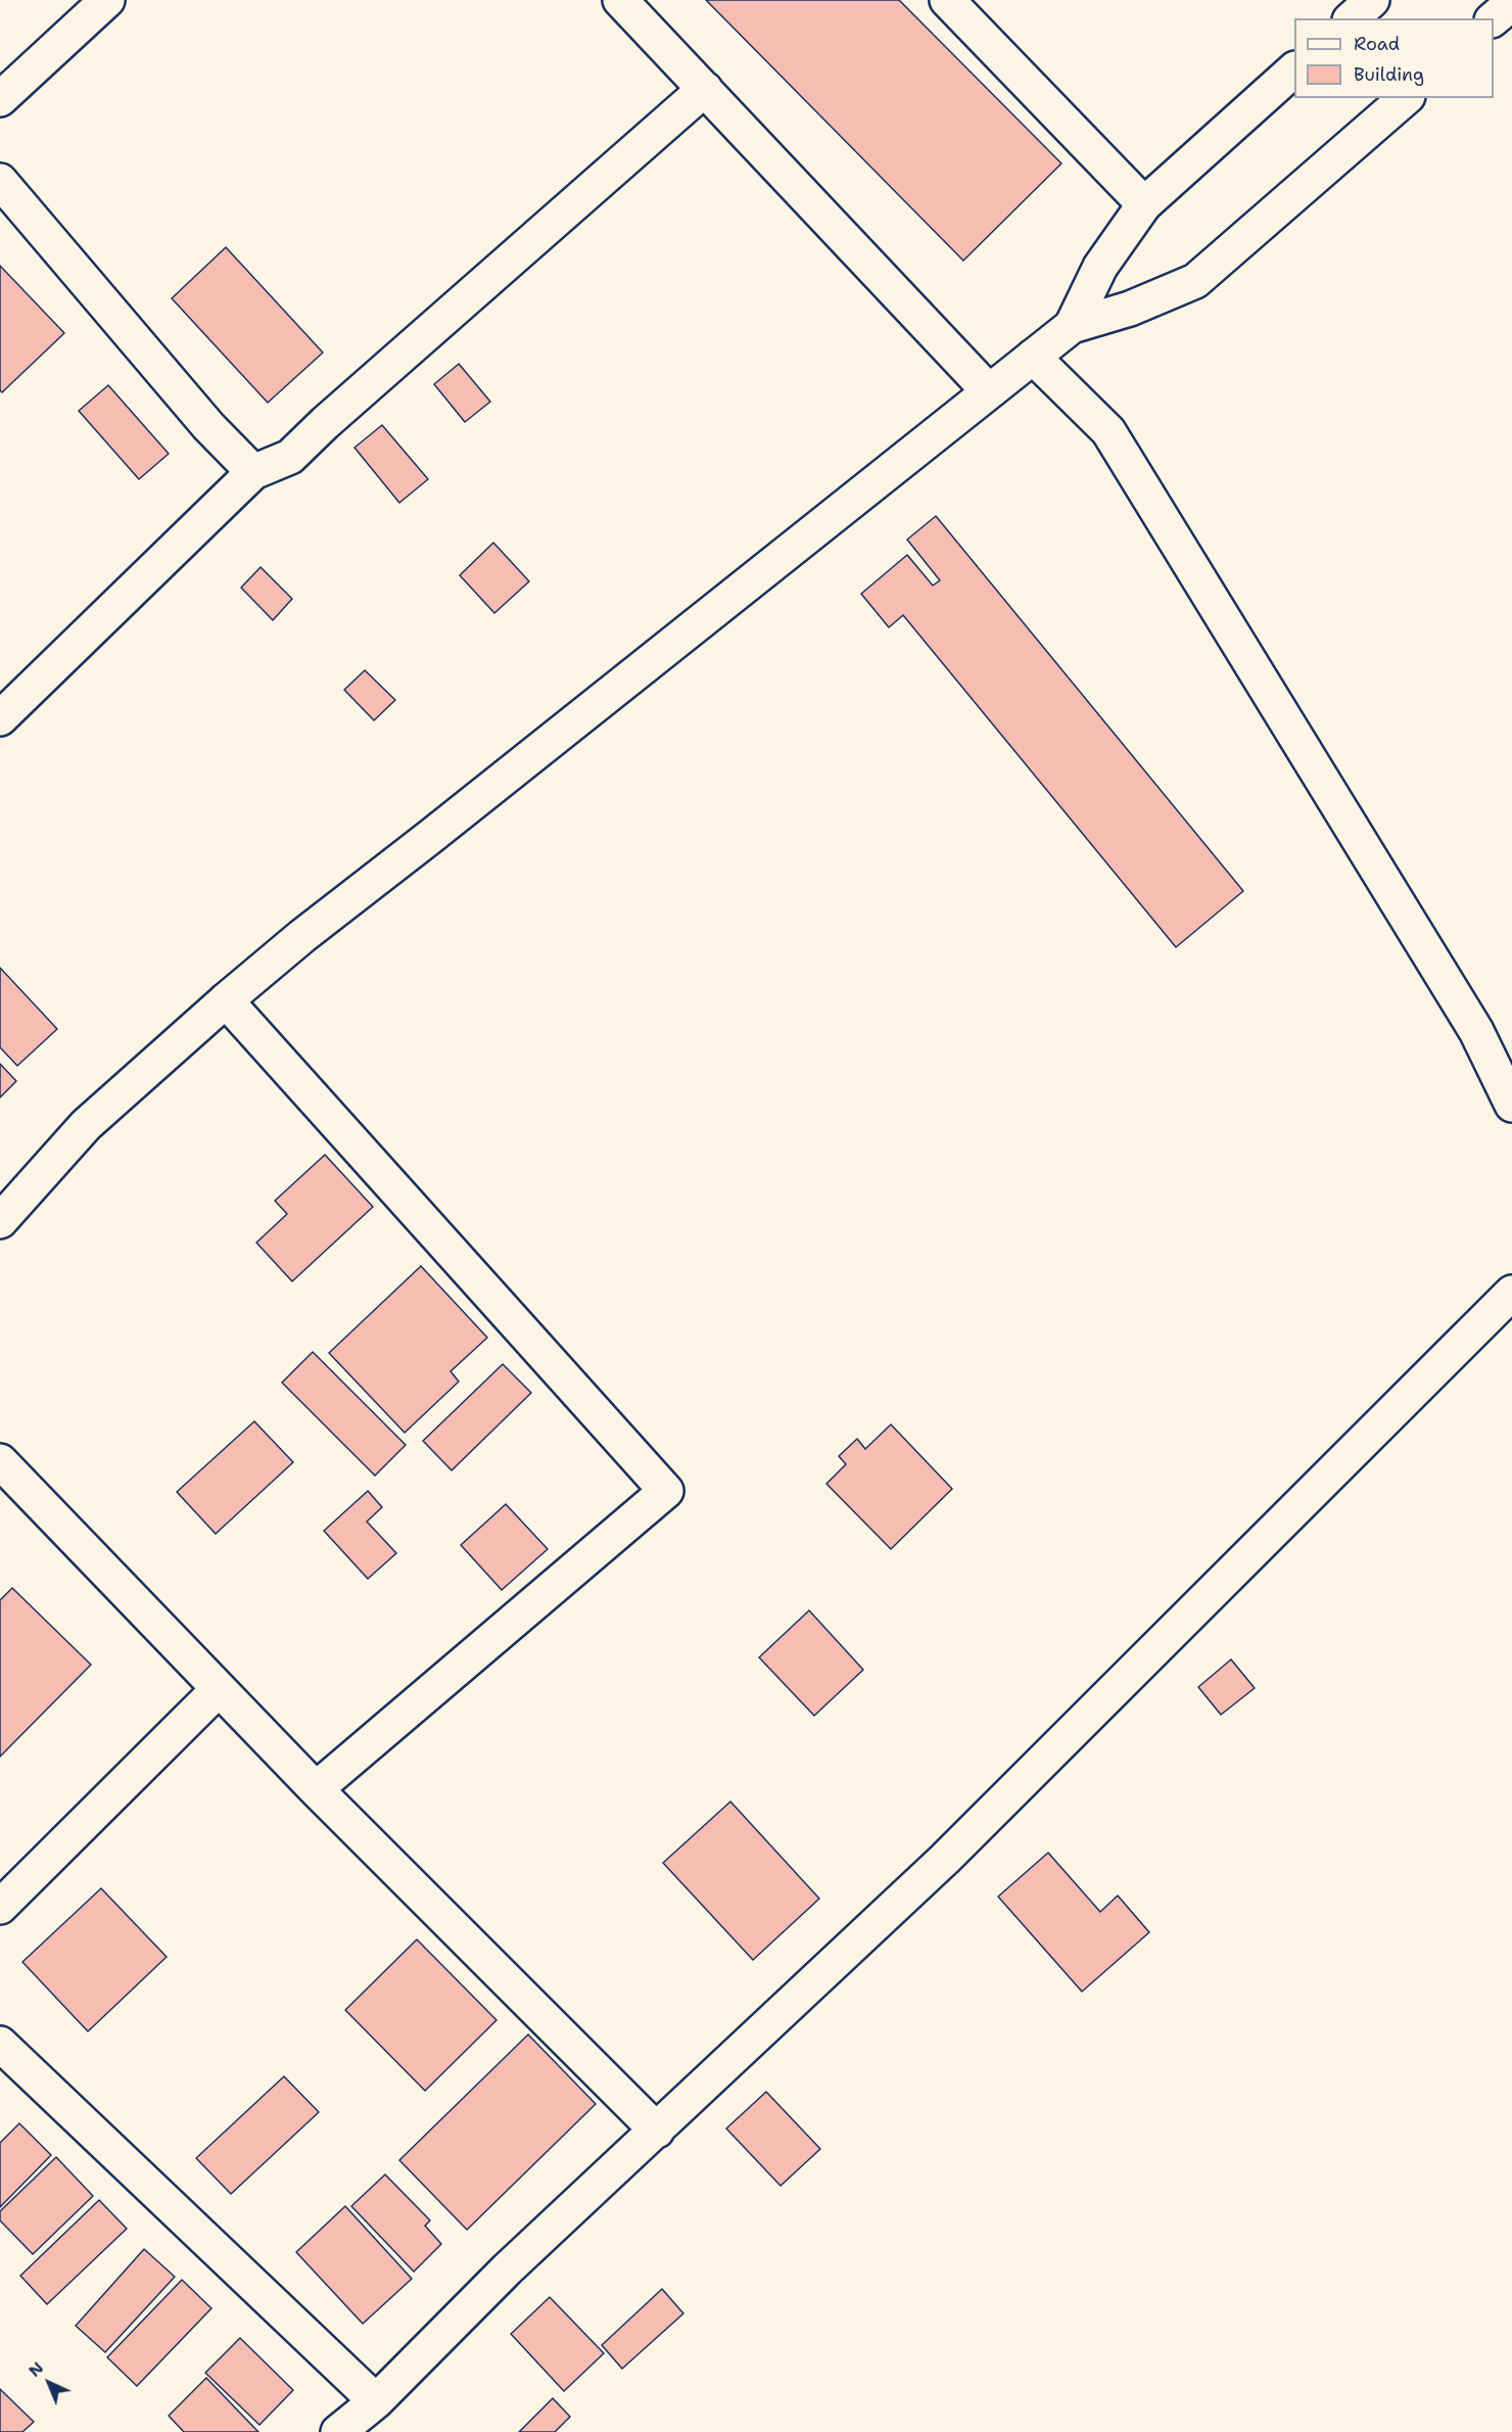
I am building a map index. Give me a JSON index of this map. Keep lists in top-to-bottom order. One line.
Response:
{"legend":["Road","Building"],"north":"top left"}
